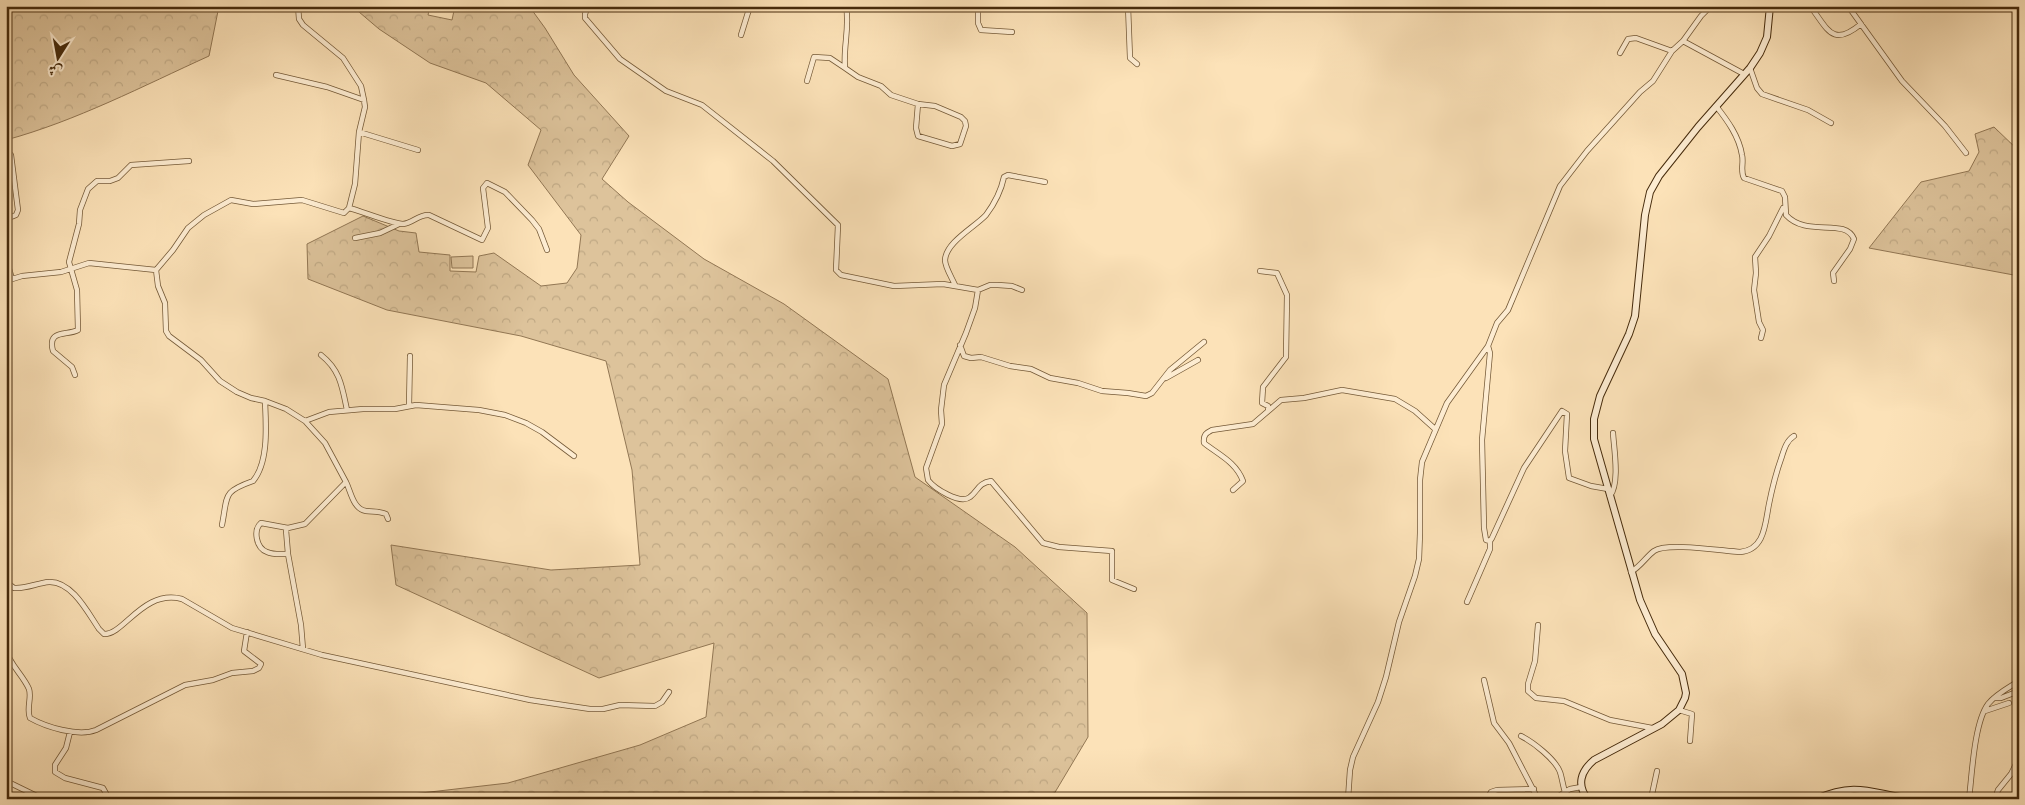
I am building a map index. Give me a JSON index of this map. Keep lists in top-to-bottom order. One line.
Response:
{"north":"bottom"}
